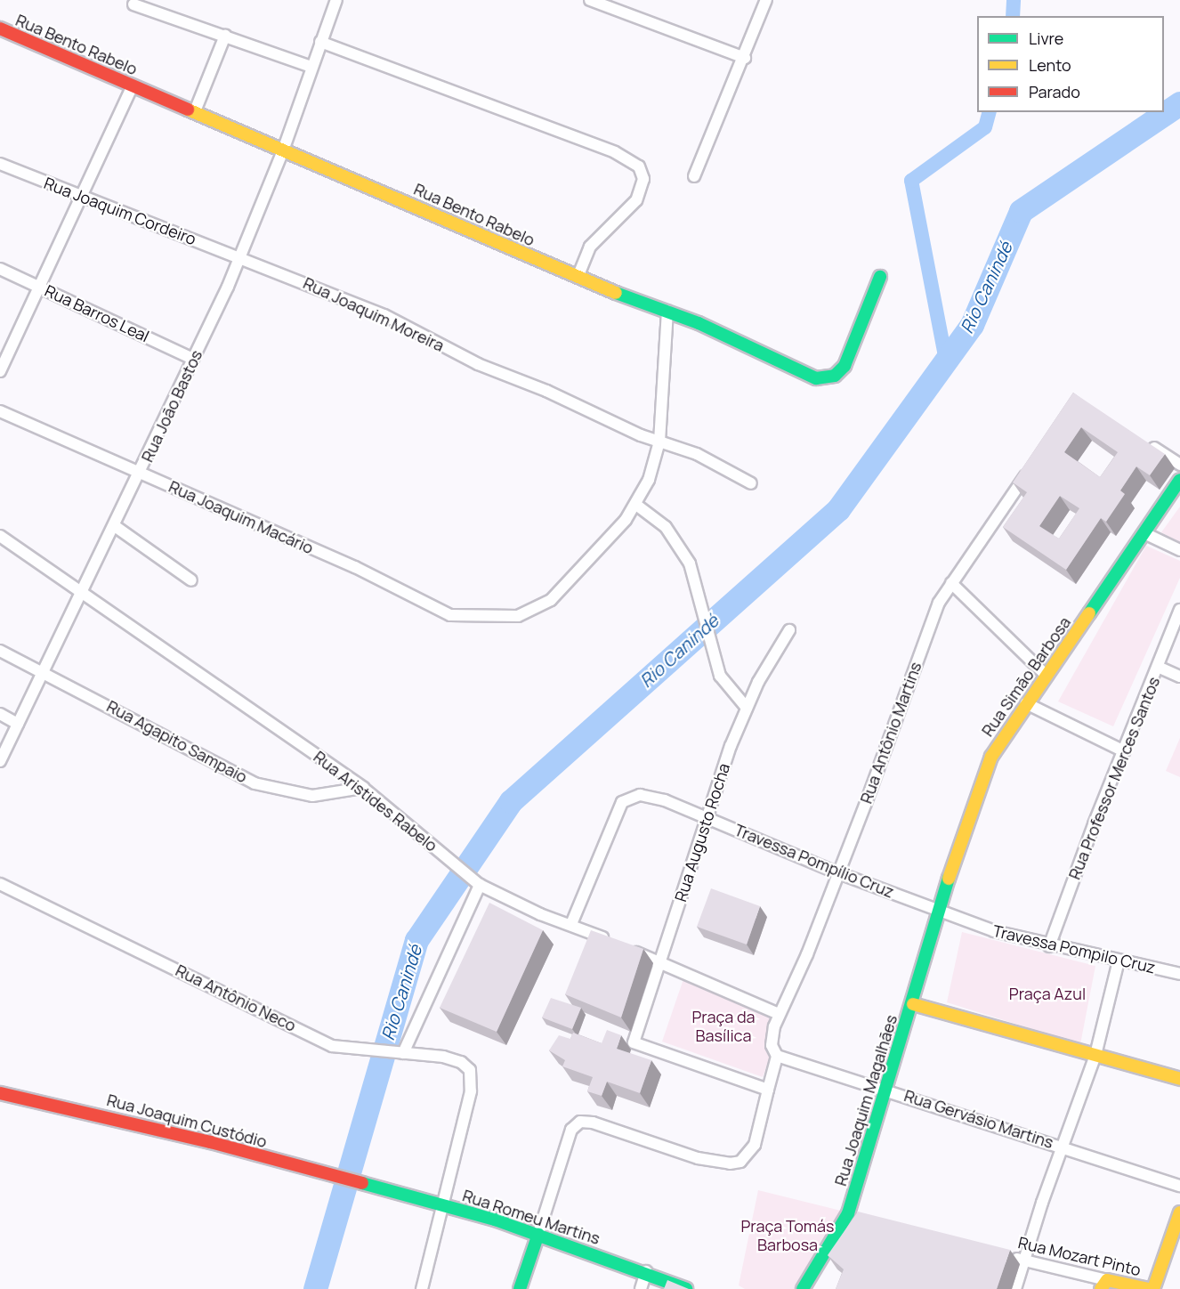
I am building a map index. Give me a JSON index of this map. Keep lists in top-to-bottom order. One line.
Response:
{"streets":{"street":["Rua Bento Rabelo","Rua Joaquim Cordeiro","Rua Barros Leal","Rua Joaquim Moreira","Rua João Bastos","Rua Joaquim Macário","Rua Simão Barbosa","Rua Antônio Martins","Rua Agapito Sampaio","Rua Professor Merces Santos","Rua Aristides Rabelo","Rua Augusto Rocha","Travessa Pompílio Cruz","Travessa Pompilo Cruz","Rua Antônio Neco","Rua Joaquim Magalhães","Rua Gervásio Martins","Rua Joaquim Custódio","Rua Romeu Martins","Rua Mozart Pinto"]},"crossings":[["Rua Bento Rabelo","Rua João Bastos"],["Rua Joaquim Cordeiro","Rua Joaquim Moreira"],["Rua Joaquim Cordeiro","Rua João Bastos"],["Rua Barros Leal","Rua João Bastos"],["Rua Joaquim Moreira","Rua João Bastos"],["Rua João Bastos","Rua Joaquim Macário"],["Rua João Bastos","Rua Agapito Sampaio"],["Rua João Bastos","Rua Aristides Rabelo"],["Rua Simão Barbosa","Travessa Pompílio Cruz"],["Rua Simão Barbosa","Travessa Pompilo Cruz"],["Rua Simão Barbosa","Rua Joaquim Magalhães"],["Rua Antônio Martins","Rua Aristides Rabelo"],["Rua Antônio Martins","Travessa Pompílio Cruz"],["Rua Antônio Martins","Rua Gervásio Martins"],["Rua Agapito Sampaio","Rua Aristides Rabelo"],["Rua Professor Merces Santos","Travessa Pompilo Cruz"],["Rua Aristides Rabelo","Rua Augusto Rocha"],["Rua Aristides Rabelo","Travessa Pompílio Cruz"],["Rua Augusto Rocha","Travessa Pompílio Cruz"],["Travessa Pompílio Cruz","Travessa Pompilo Cruz"],["Travessa Pompílio Cruz","Rua Joaquim Magalhães"],["Travessa Pompilo Cruz","Rua Joaquim Magalhães"],["Rua Antônio Neco","Rua Romeu Martins"],["Rua Joaquim Magalhães","Rua Gervásio Martins"],["Rua Joaquim Custódio","Rua Romeu Martins"]],"water":["Rio Canindé"],"parks":["Praça Azul","Praça da Basílica","Praça Tomás Barbosa"],"legend":["Livre","Lento","Parado"]}
